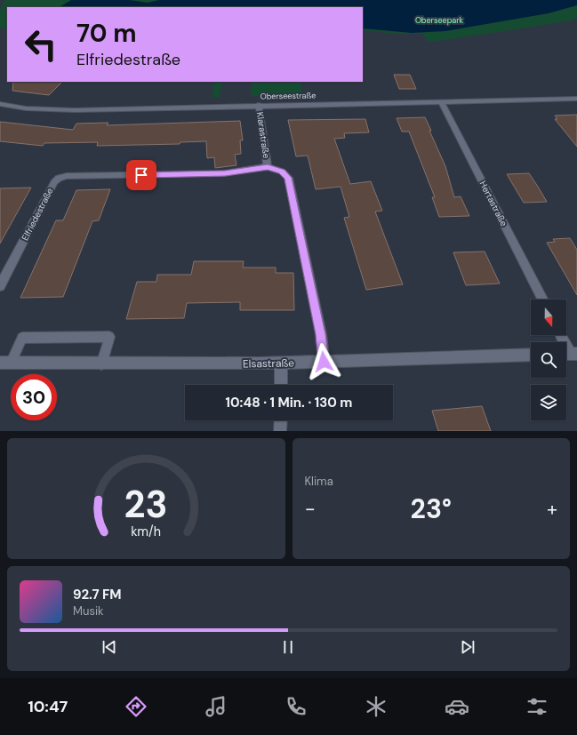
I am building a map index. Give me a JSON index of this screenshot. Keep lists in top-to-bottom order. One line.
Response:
{"streets":{"street":["Oberseestraße","Klarastraße","Hertastraße","Elfriedestraße","Elsastraße"]},"crossings":[["Oberseestraße","Klarastraße"],["Oberseestraße","Hertastraße"],["Klarastraße","Elfriedestraße"],["Klarastraße","Elsastraße"]],"parks":["Oberseepark"],"north":"bottom","page":{"turn":["70 m","Elfriedestraße"],"limit":"30","trip":"10:48 · 1 Min. · 130 m","tile":"Klima","heat":["−","23°","+"],"song":["92.7 FM","Musik"],"tabs":"10:47","gauge":["23","km/h"]}}
